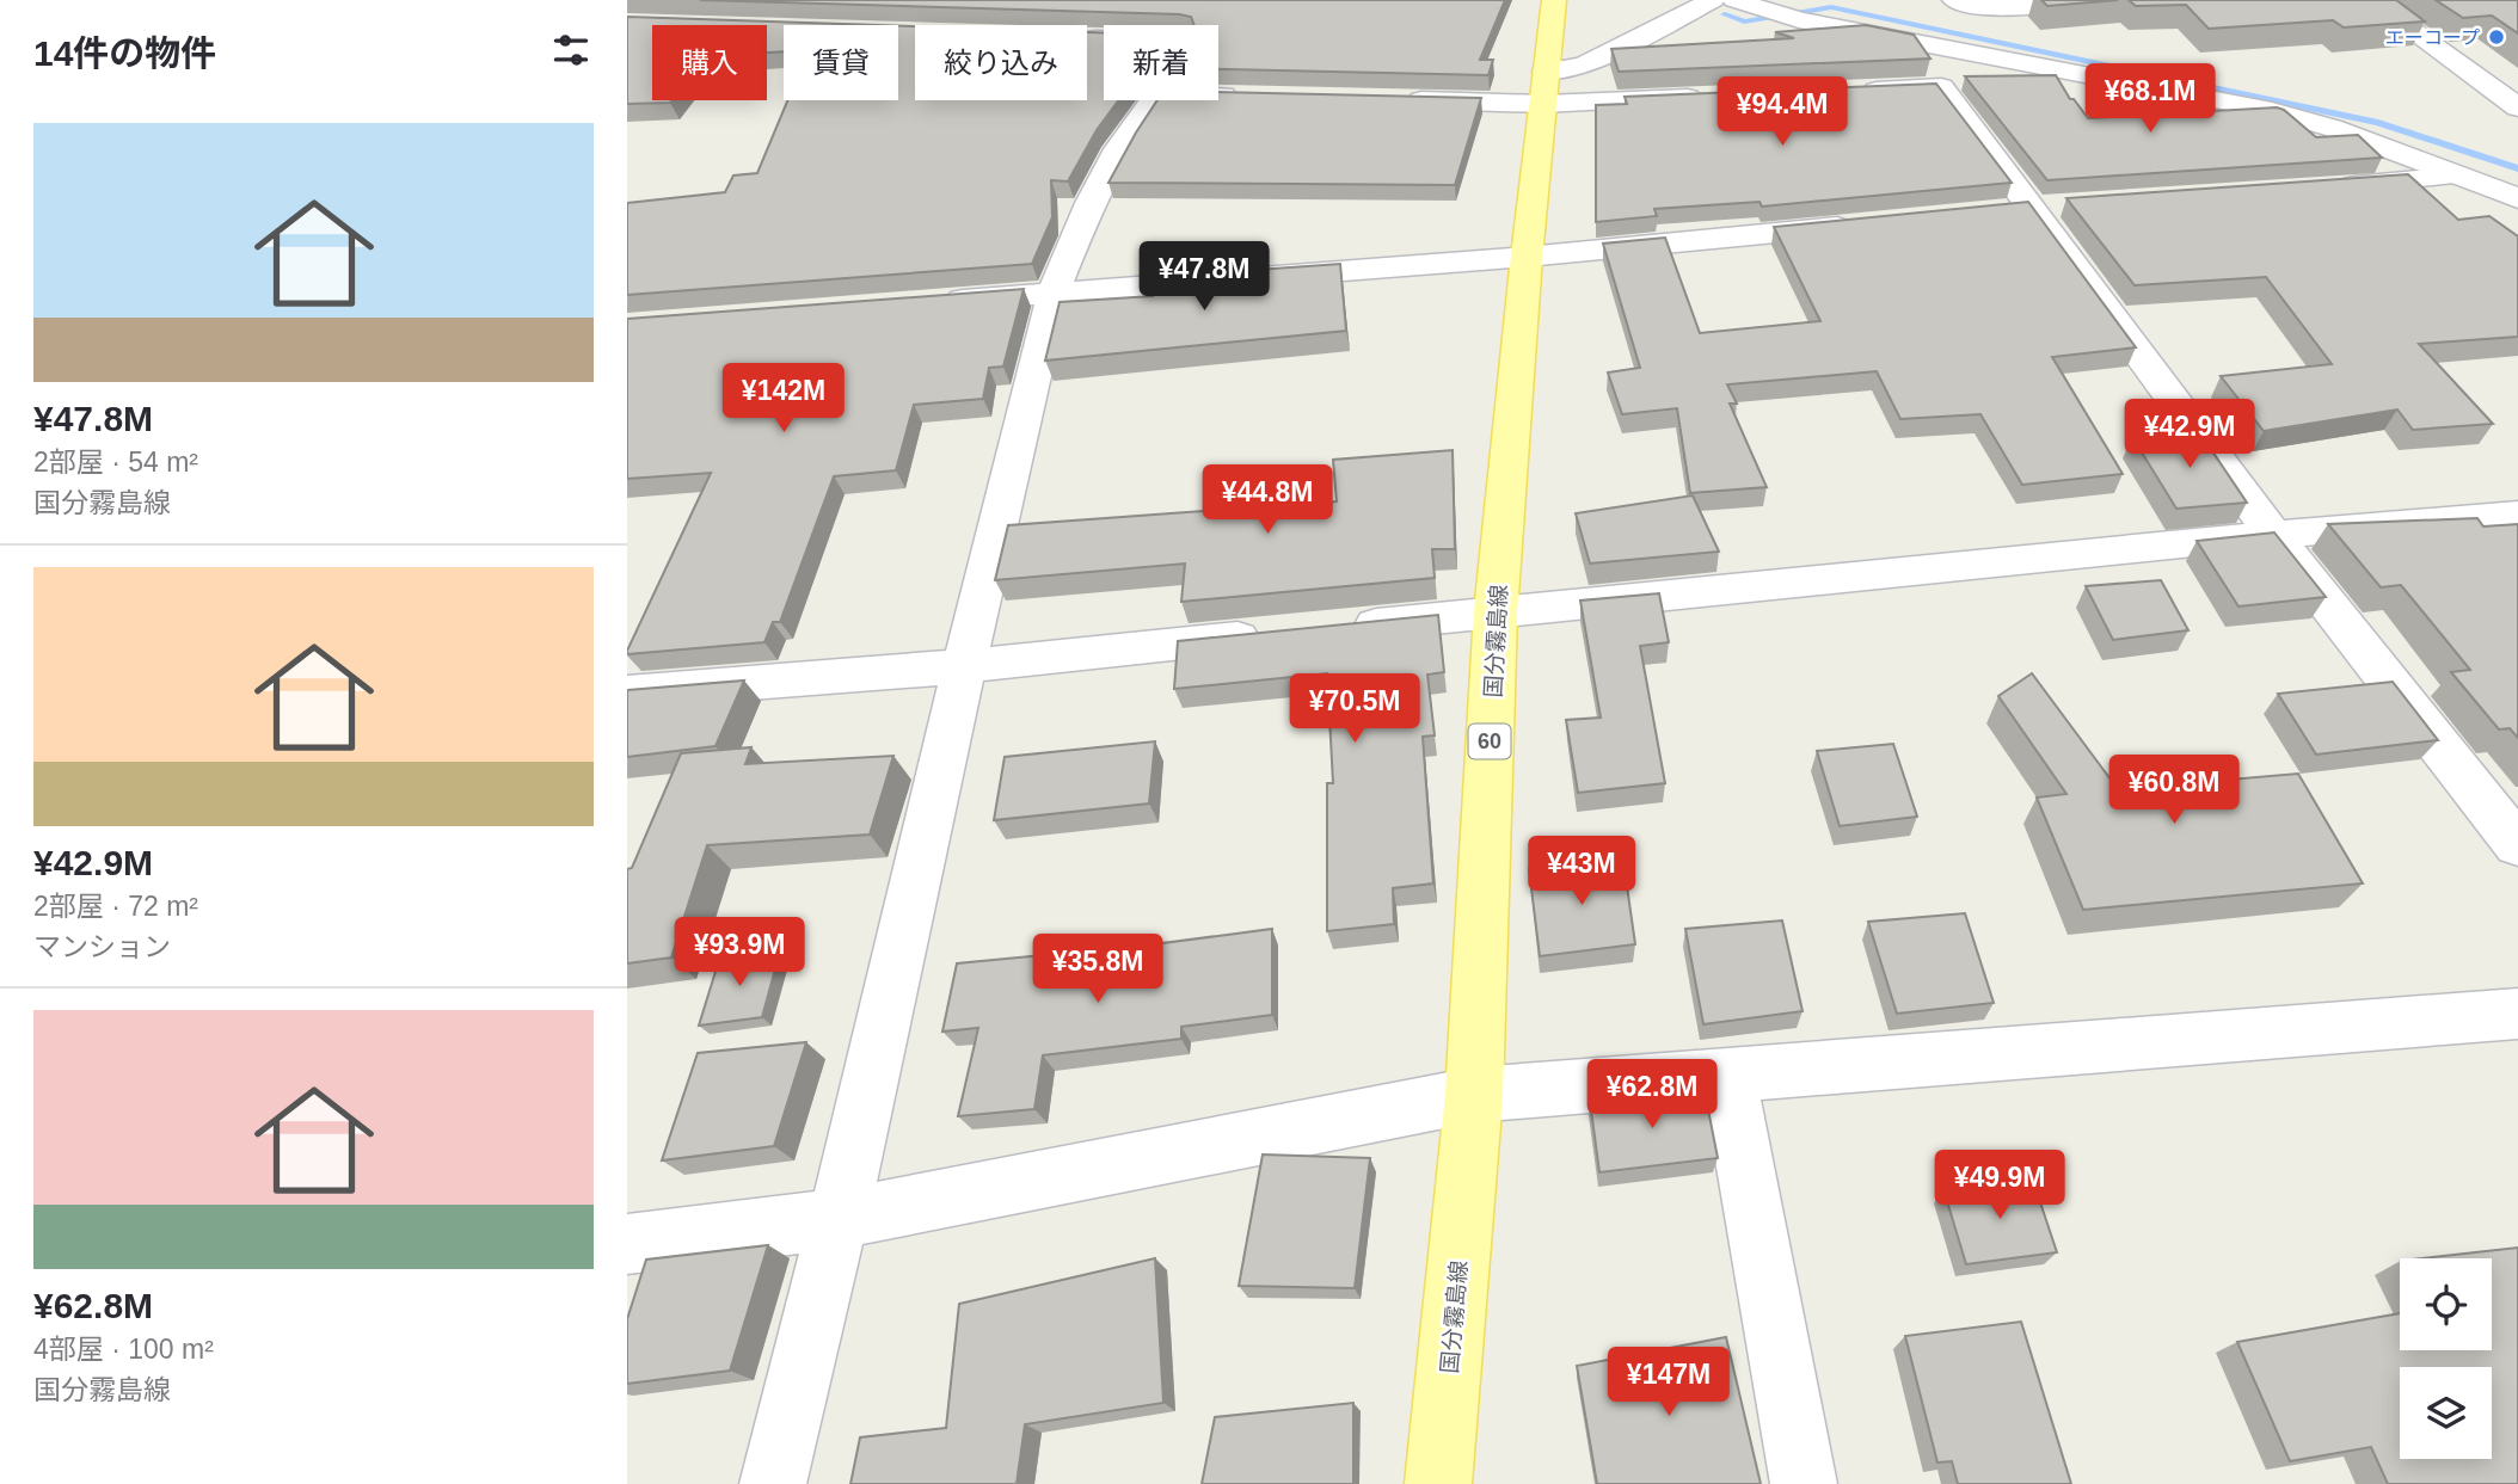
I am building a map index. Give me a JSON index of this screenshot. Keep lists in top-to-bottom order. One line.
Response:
{"streets":{"main road":["国分霧島線","60"]},"places":["エーコープ"],"page":{"heading":"14件の物件","chip":["購入","賃貸","絞り込み","新着"],"price":["¥68.1M","¥94.4M","¥47.8M","¥142M","¥42.9M","¥44.8M","¥70.5M","¥60.8M","¥43M","¥93.9M","¥35.8M","¥62.8M","¥49.9M","¥147M"],"list":[{"name":"¥47.8M","note":"2部屋 · 54 m² · 国分霧島線"},{"name":"¥42.9M","note":"2部屋 · 72 m² · マンション"},{"name":"¥62.8M","note":"4部屋 · 100 m² · 国分霧島線"}]}}
